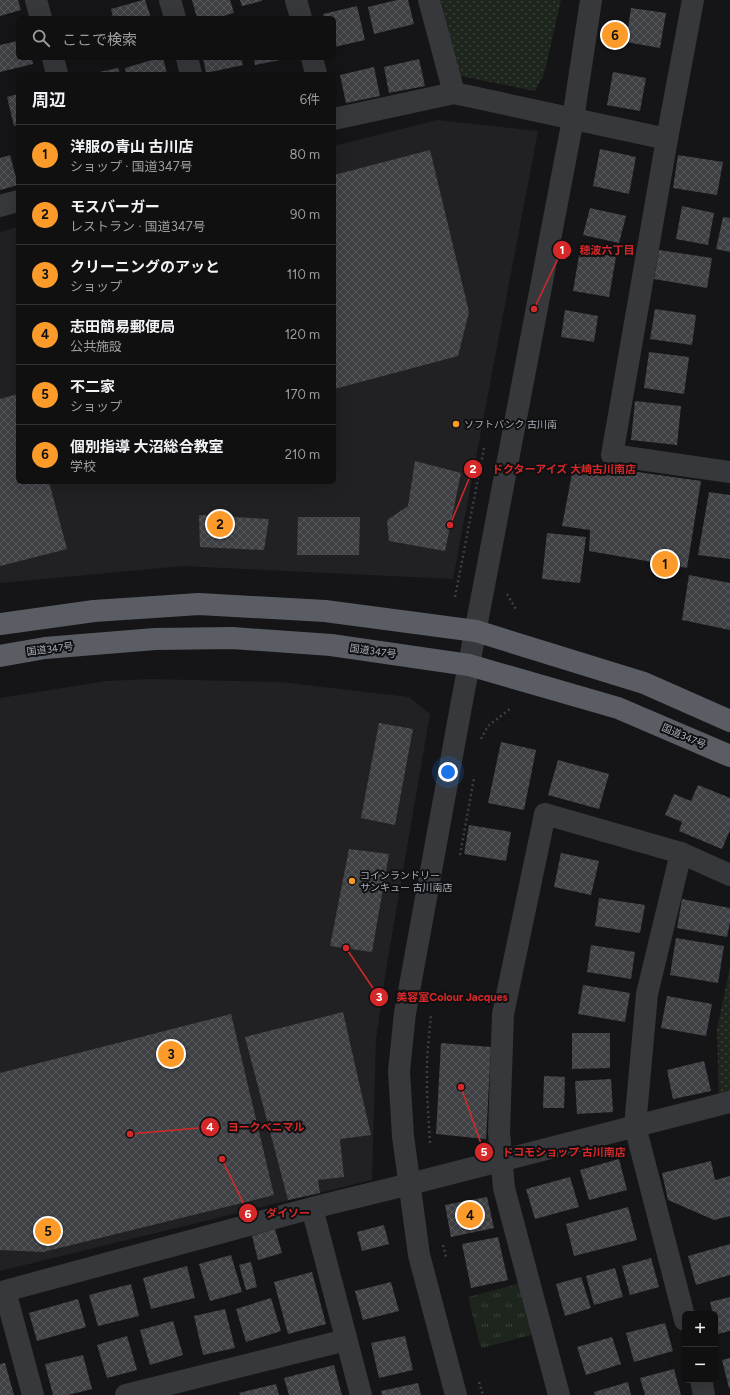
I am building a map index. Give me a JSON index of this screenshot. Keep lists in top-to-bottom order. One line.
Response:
{"streets":{"highway":["国道347号"]},"places":["穂波六丁目","ソフトバンク 古川南","ドクターアイズ 大崎古川南店","コインランドリー サンキュー 古川南店","美容室Colour Jacques","ドコモショップ 古川南店","ヨークベニマル","ダイソー"],"page":{"search":"ここで検索","pins":["6","2","1","3","4","5"],"heading":["周辺","6件"],"list":[{"mark":"1","name":"洋服の青山 古川店","note":"ショップ · 国道347号","value":"80 m"},{"mark":"2","name":"モスバーガー","note":"レストラン · 国道347号","value":"90 m"},{"mark":"3","name":"クリーニングのアッと","note":"ショップ","value":"110 m"},{"mark":"4","name":"志田簡易郵便局","note":"公共施設","value":"120 m"},{"mark":"5","name":"不二家","note":"ショップ","value":"170 m"},{"mark":"6","name":"個別指導 大沼総合教室","note":"学校","value":"210 m"}],"map_buttons":["+","−"]}}
